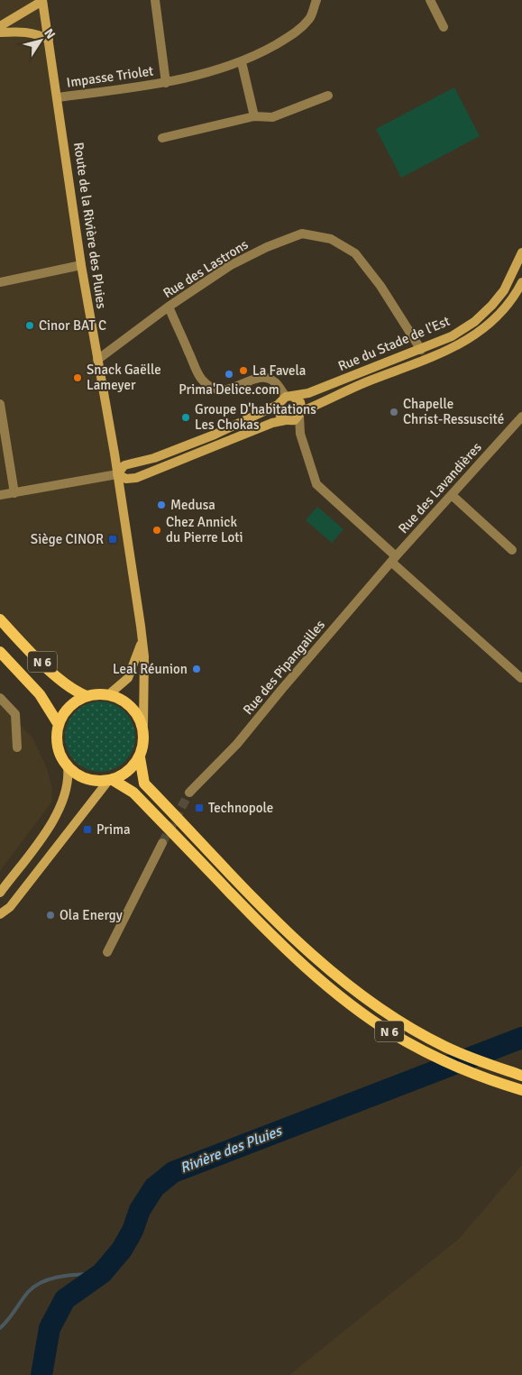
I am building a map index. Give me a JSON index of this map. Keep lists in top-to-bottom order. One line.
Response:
{"streets":{"main road":["Route de la Rivière des Pluies","Rue du Stade de l'Est","N 6"],"street":["Impasse Triolet","Rue des Lastrons","Rue des Lavandières","Rue des Pipangailles"]},"crossings":[["Impasse Triolet","Route de la Rivière des Pluies"],["Route de la Rivière des Pluies","Rue des Lastrons"],["Rue des Lastrons","Rue du Stade de l'Est"],["Rue des Lavandières","Rue des Pipangailles"]],"water":["Rivière des Pluies"],"places":{"other":["Cinor BAT C","La Favela","Prima'Delice.com","Snack Gaëlle Lameyer","Chapelle Christ-Ressuscité","Groupe D'habitations Les Chokas","Medusa","Chez Annick du Pierre Loti","Leal Réunion","Ola Energy"],"transit":["Siège CINOR","Technopole","Prima"]},"north":"top right"}
